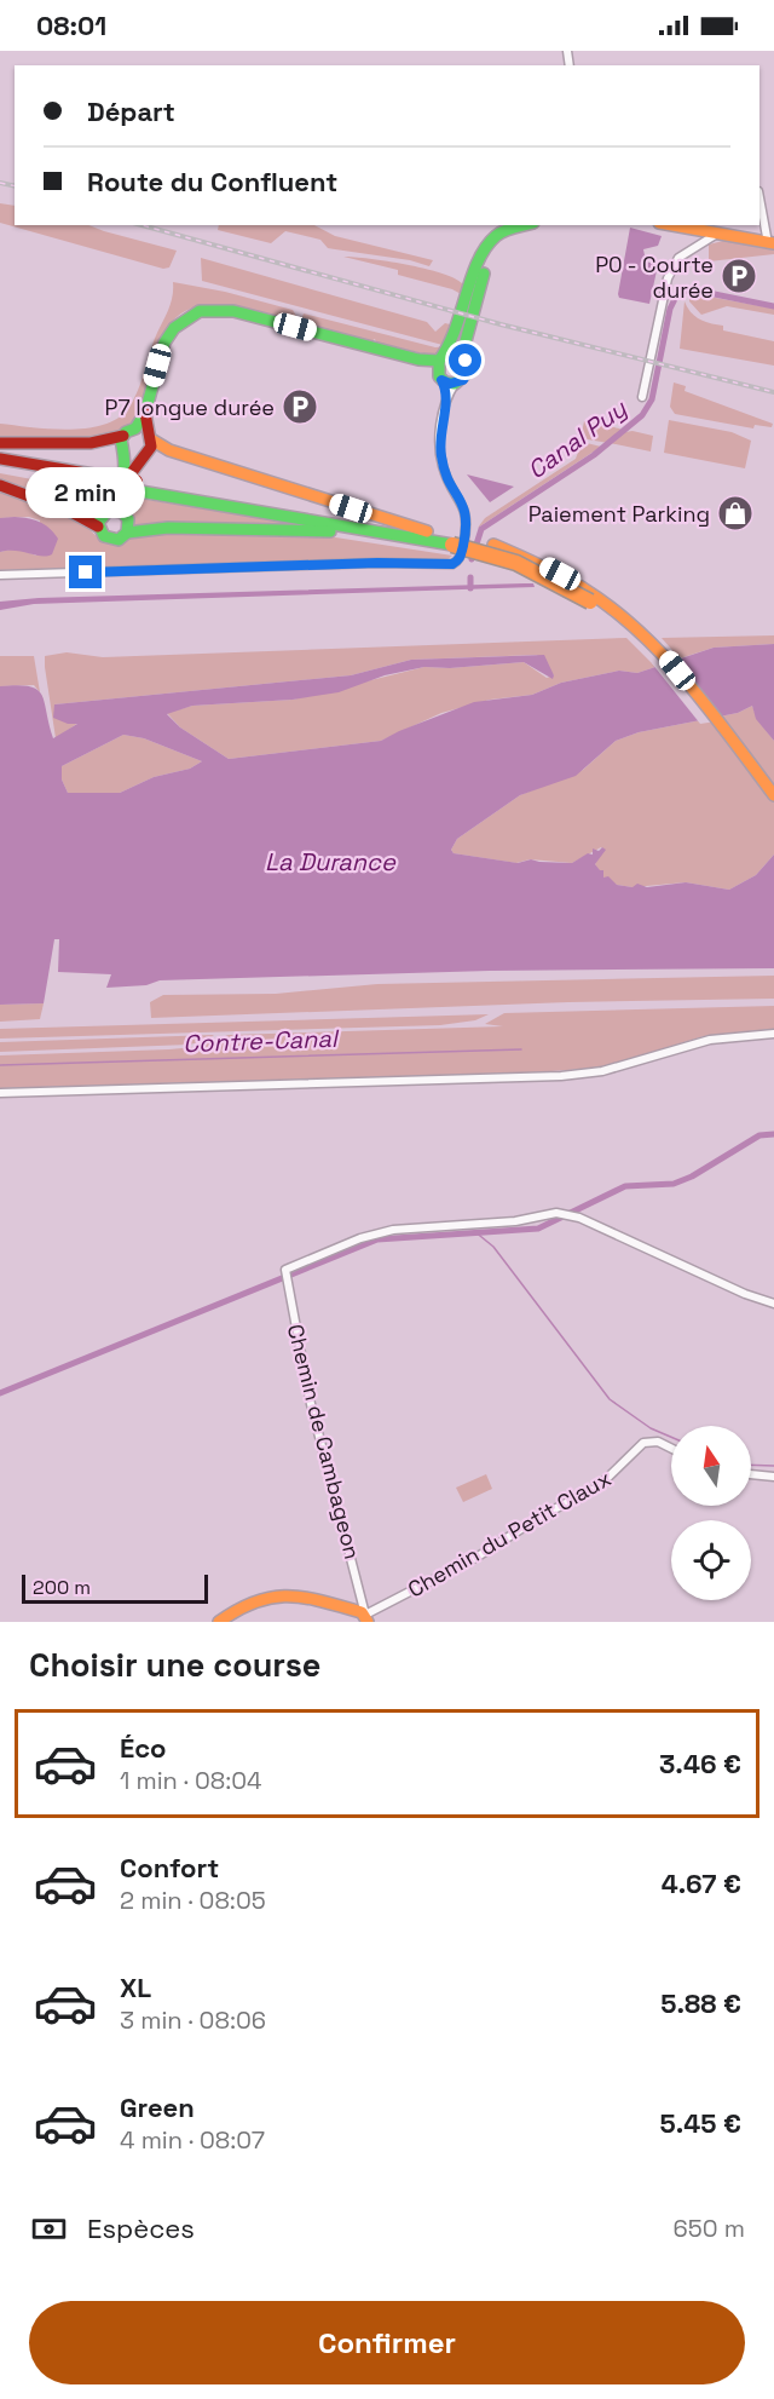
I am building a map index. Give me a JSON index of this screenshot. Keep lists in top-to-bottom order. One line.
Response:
{"streets":{"street":["Chemin de Cambageon","Chemin du Petit Claux"]},"crossings":[["Chemin de Cambageon","Chemin du Petit Claux"]],"water":["Canal Puy","La Durance","Contre-Canal"],"places":{"parking":["P0 - Courte durée","P7 longue durée"],"shop":["Paiement Parking"]},"scale_bar":"200 m","north":"top","page":{"status":"08:01","banner":["Départ","Route du Confluent"],"bubble":"2 min","scale":"200 m","heading":"Choisir une course","list":[{"name":"Éco","note":"1 min · 08:04","value":"3.46 €"},{"name":"Confort","note":"2 min · 08:05","value":"4.67 €"},{"name":"XL","note":"3 min · 08:06","value":"5.88 €"},{"name":"Green","note":"4 min · 08:07","value":"5.45 €"}],"pay":["Espèces","650 m"],"buttons":"Confirmer"}}
